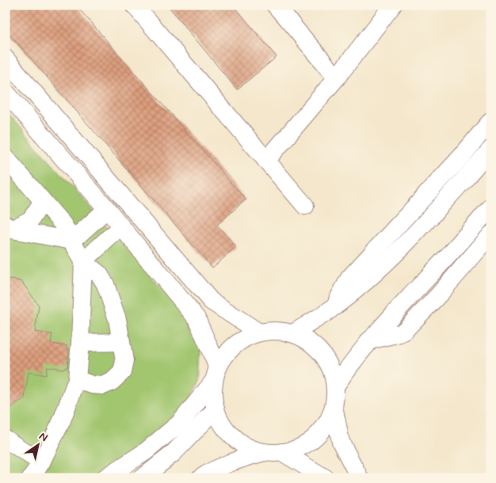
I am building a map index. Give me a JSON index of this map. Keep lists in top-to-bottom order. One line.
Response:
{"north":"top right"}
